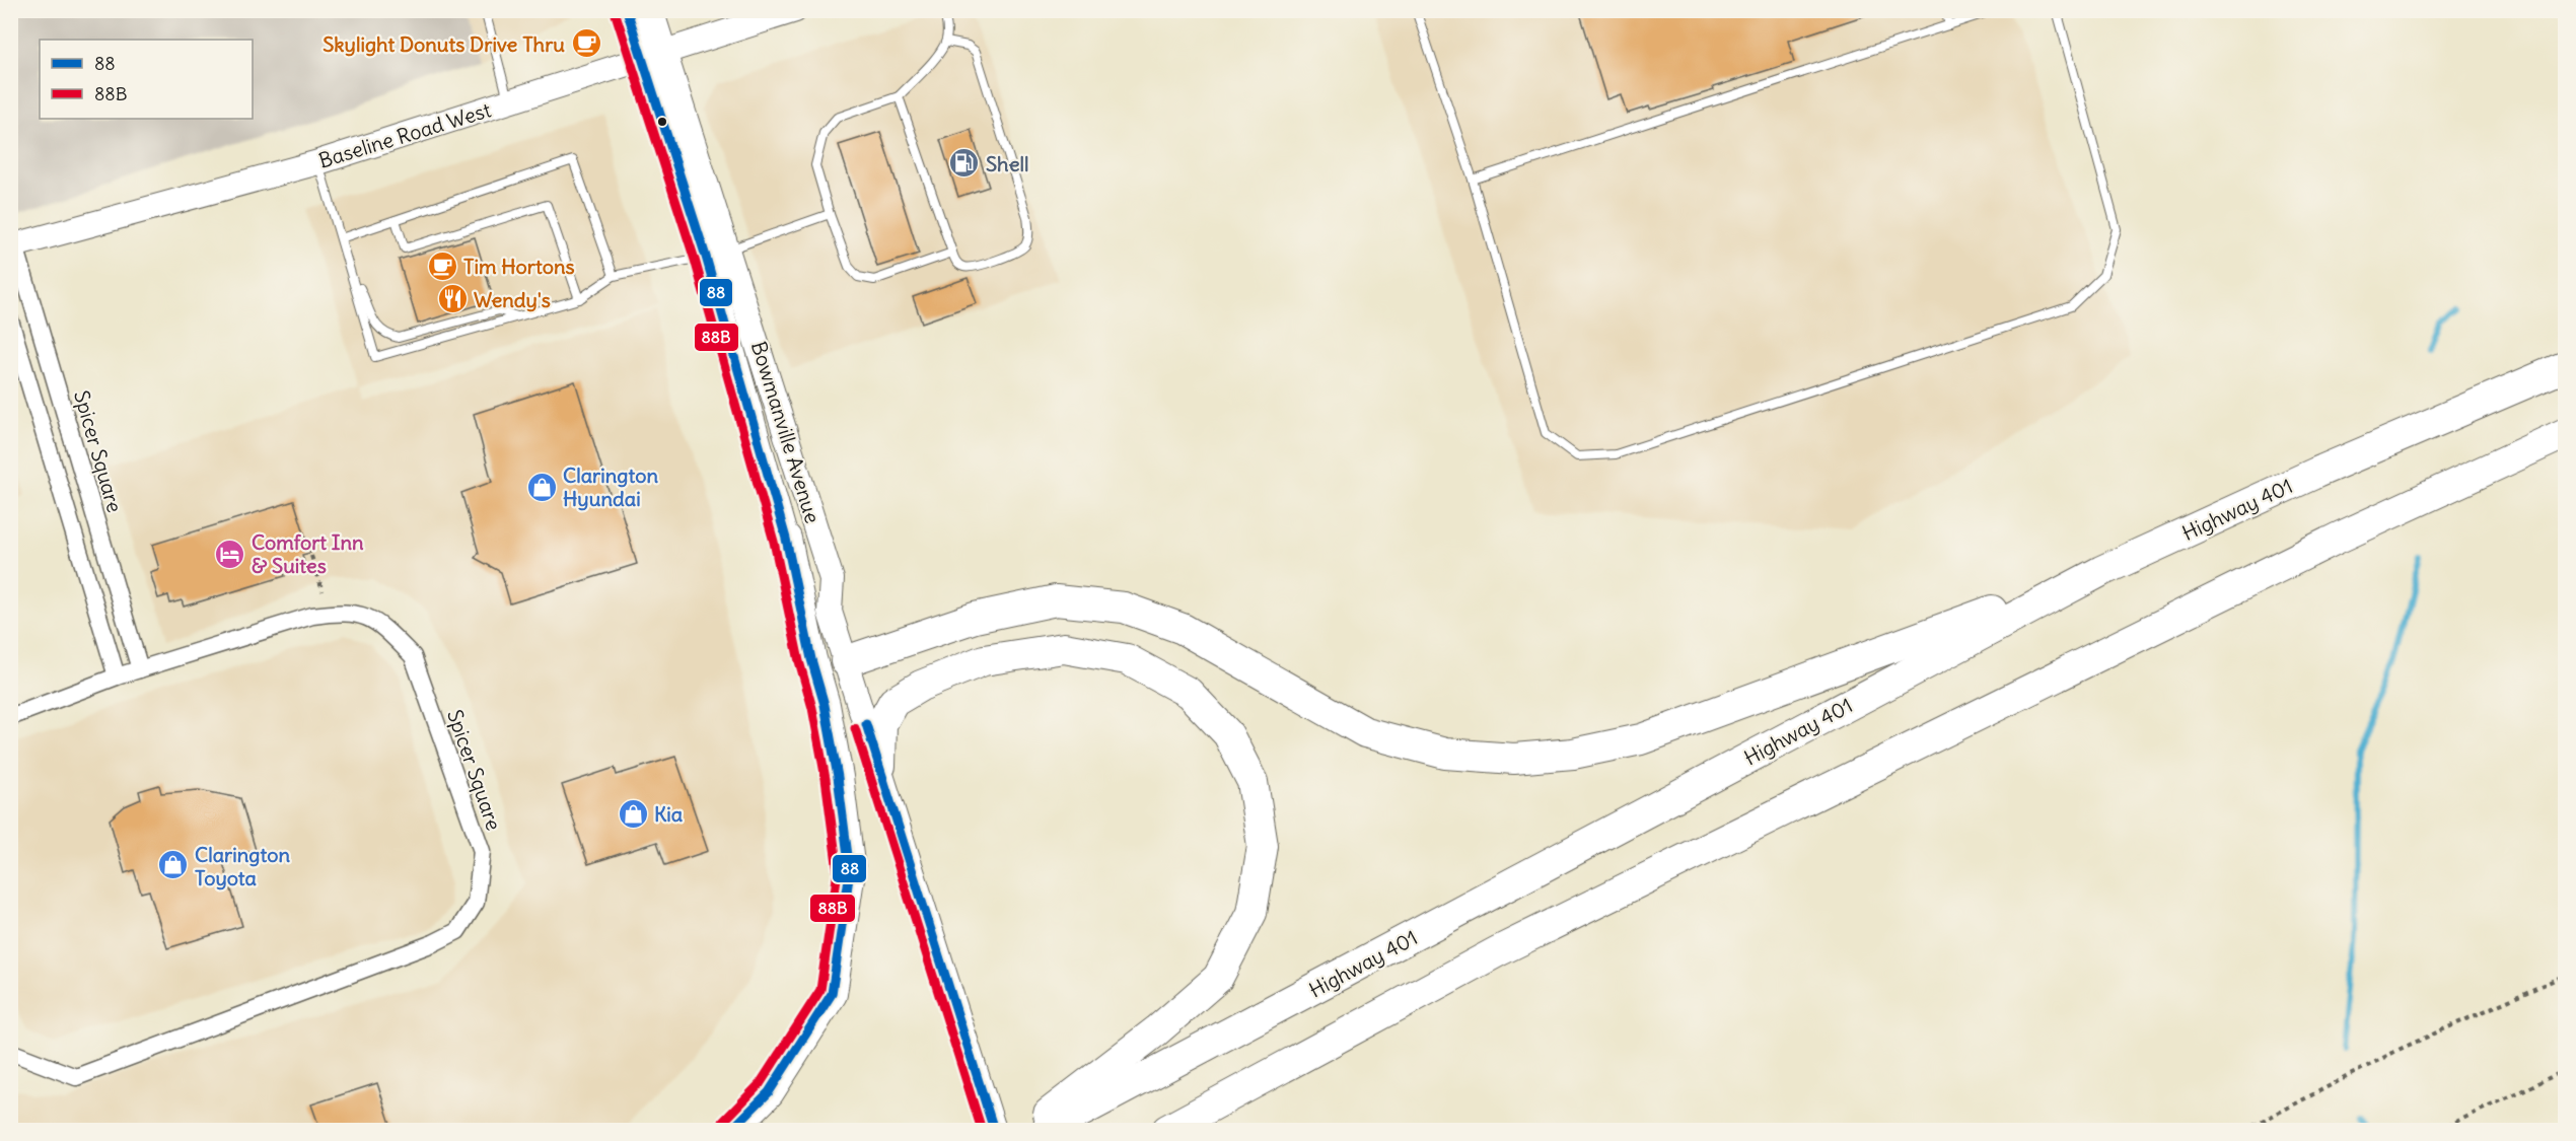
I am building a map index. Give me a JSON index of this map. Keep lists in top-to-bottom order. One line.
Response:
{"streets":{"highway":["Highway 401"],"main road":["Baseline Road West","Bowmanville Avenue"],"street":["Spicer Square"]},"crossings":[["Baseline Road West","Bowmanville Avenue"],["Baseline Road West","Spicer Square"]],"places":{"cafe":["Skylight Donuts Drive Thru","Tim Hortons"],"fuel station":["Shell"],"restaurant":["Wendy's"],"shop":["Clarington Hyundai","Kia","Clarington Toyota"],"hotel":["Comfort Inn & Suites"]},"lines":["transit line 88","transit line 88B"],"legend":["88","88B"]}
